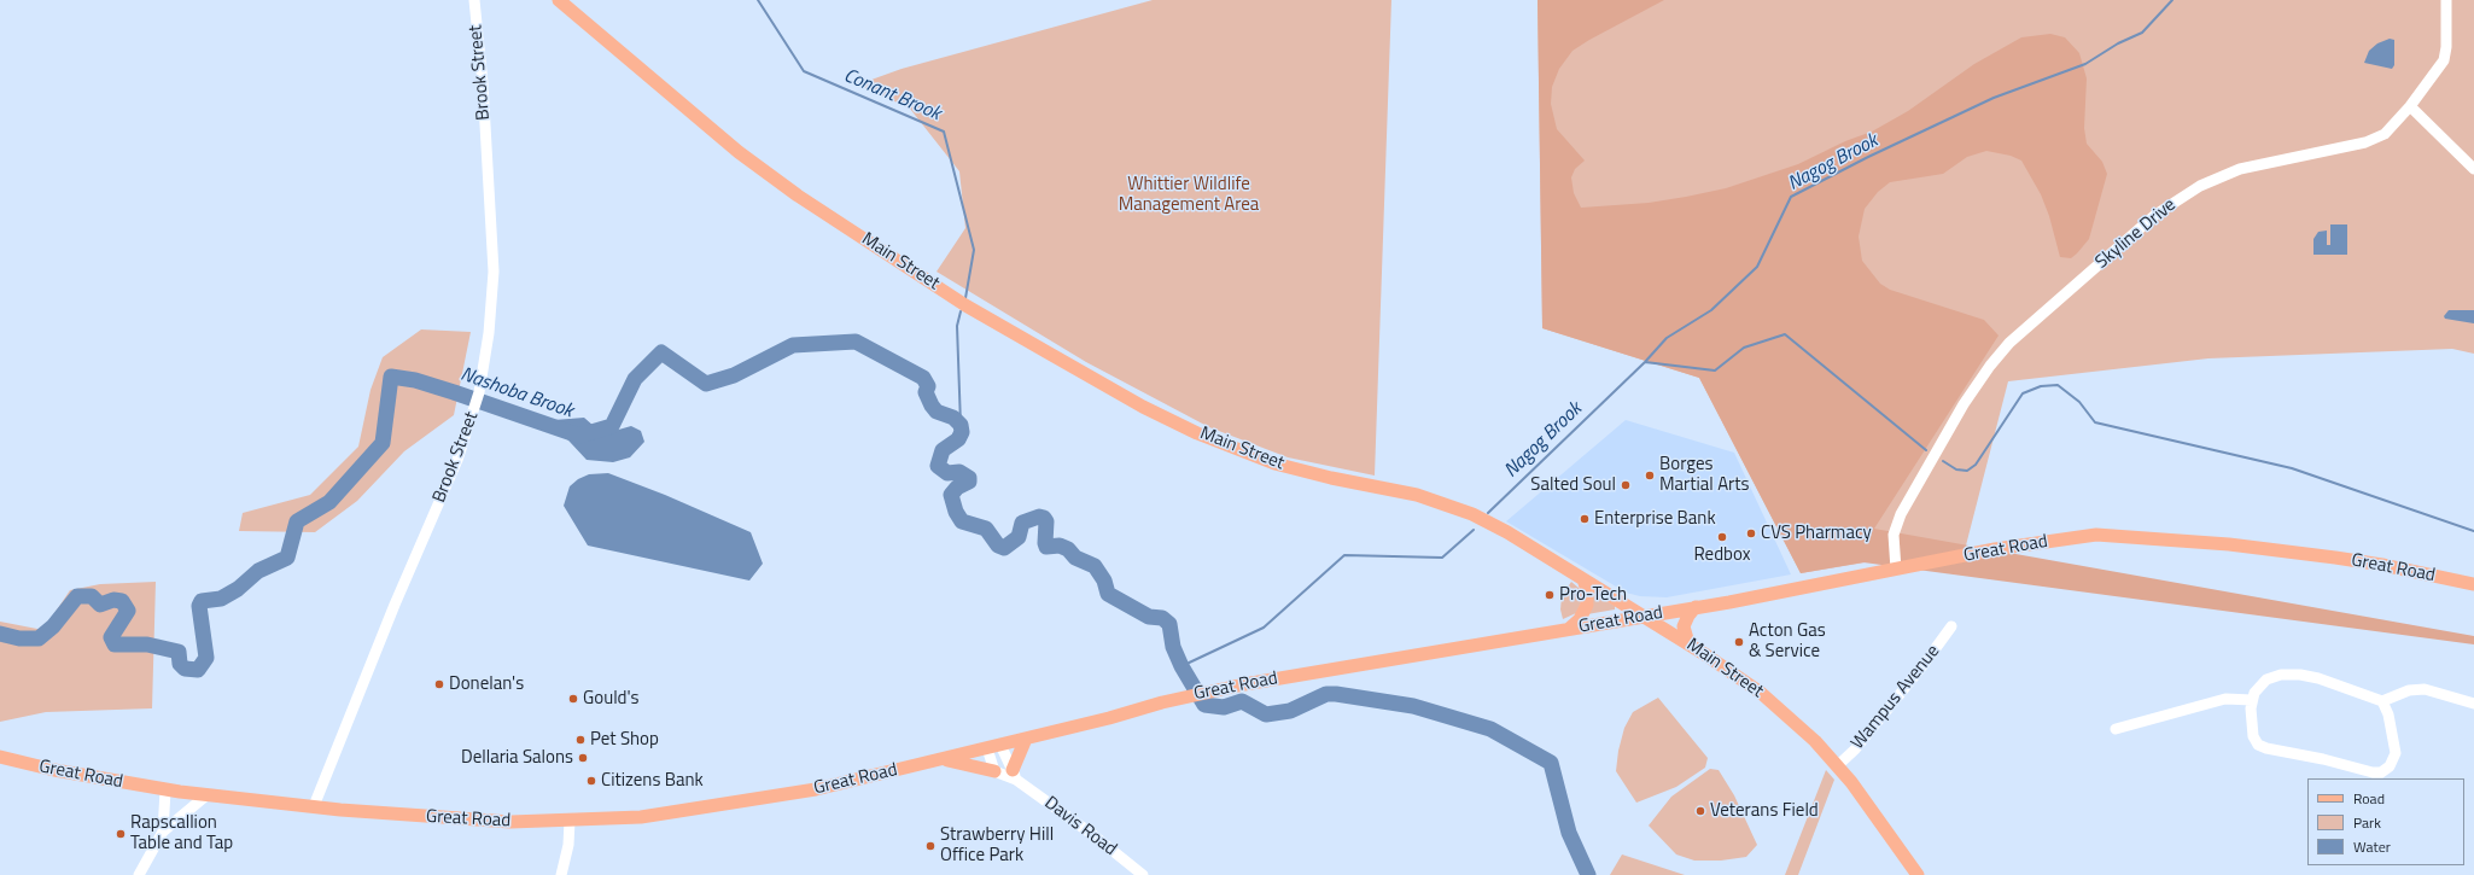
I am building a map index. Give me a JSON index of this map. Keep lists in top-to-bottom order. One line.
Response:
{"streets":{"main road":["Main Street","Great Road"],"street":["Brook Street","Skyline Drive","Wampus Avenue","Davis Road"]},"crossings":[["Brook Street","Great Road"],["Skyline Drive","Great Road"],["Main Street","Great Road"],["Main Street","Wampus Avenue"],["Great Road","Davis Road"]],"water":["Conant Brook","Nagog Brook","Nashoba Brook"],"parks":["Whittier Wildlife Management Area"],"places":["Borges Martial Arts","Salted Soul","Enterprise Bank","CVS Pharmacy","Redbox","Pro-Tech","Acton Gas & Service","Donelan's","Gould's","Pet Shop","Dellaria Salons","Citizens Bank","Veterans Field","Rapscallion Table and Tap","Strawberry Hill Office Park"],"legend":["Road","Park","Water"]}
